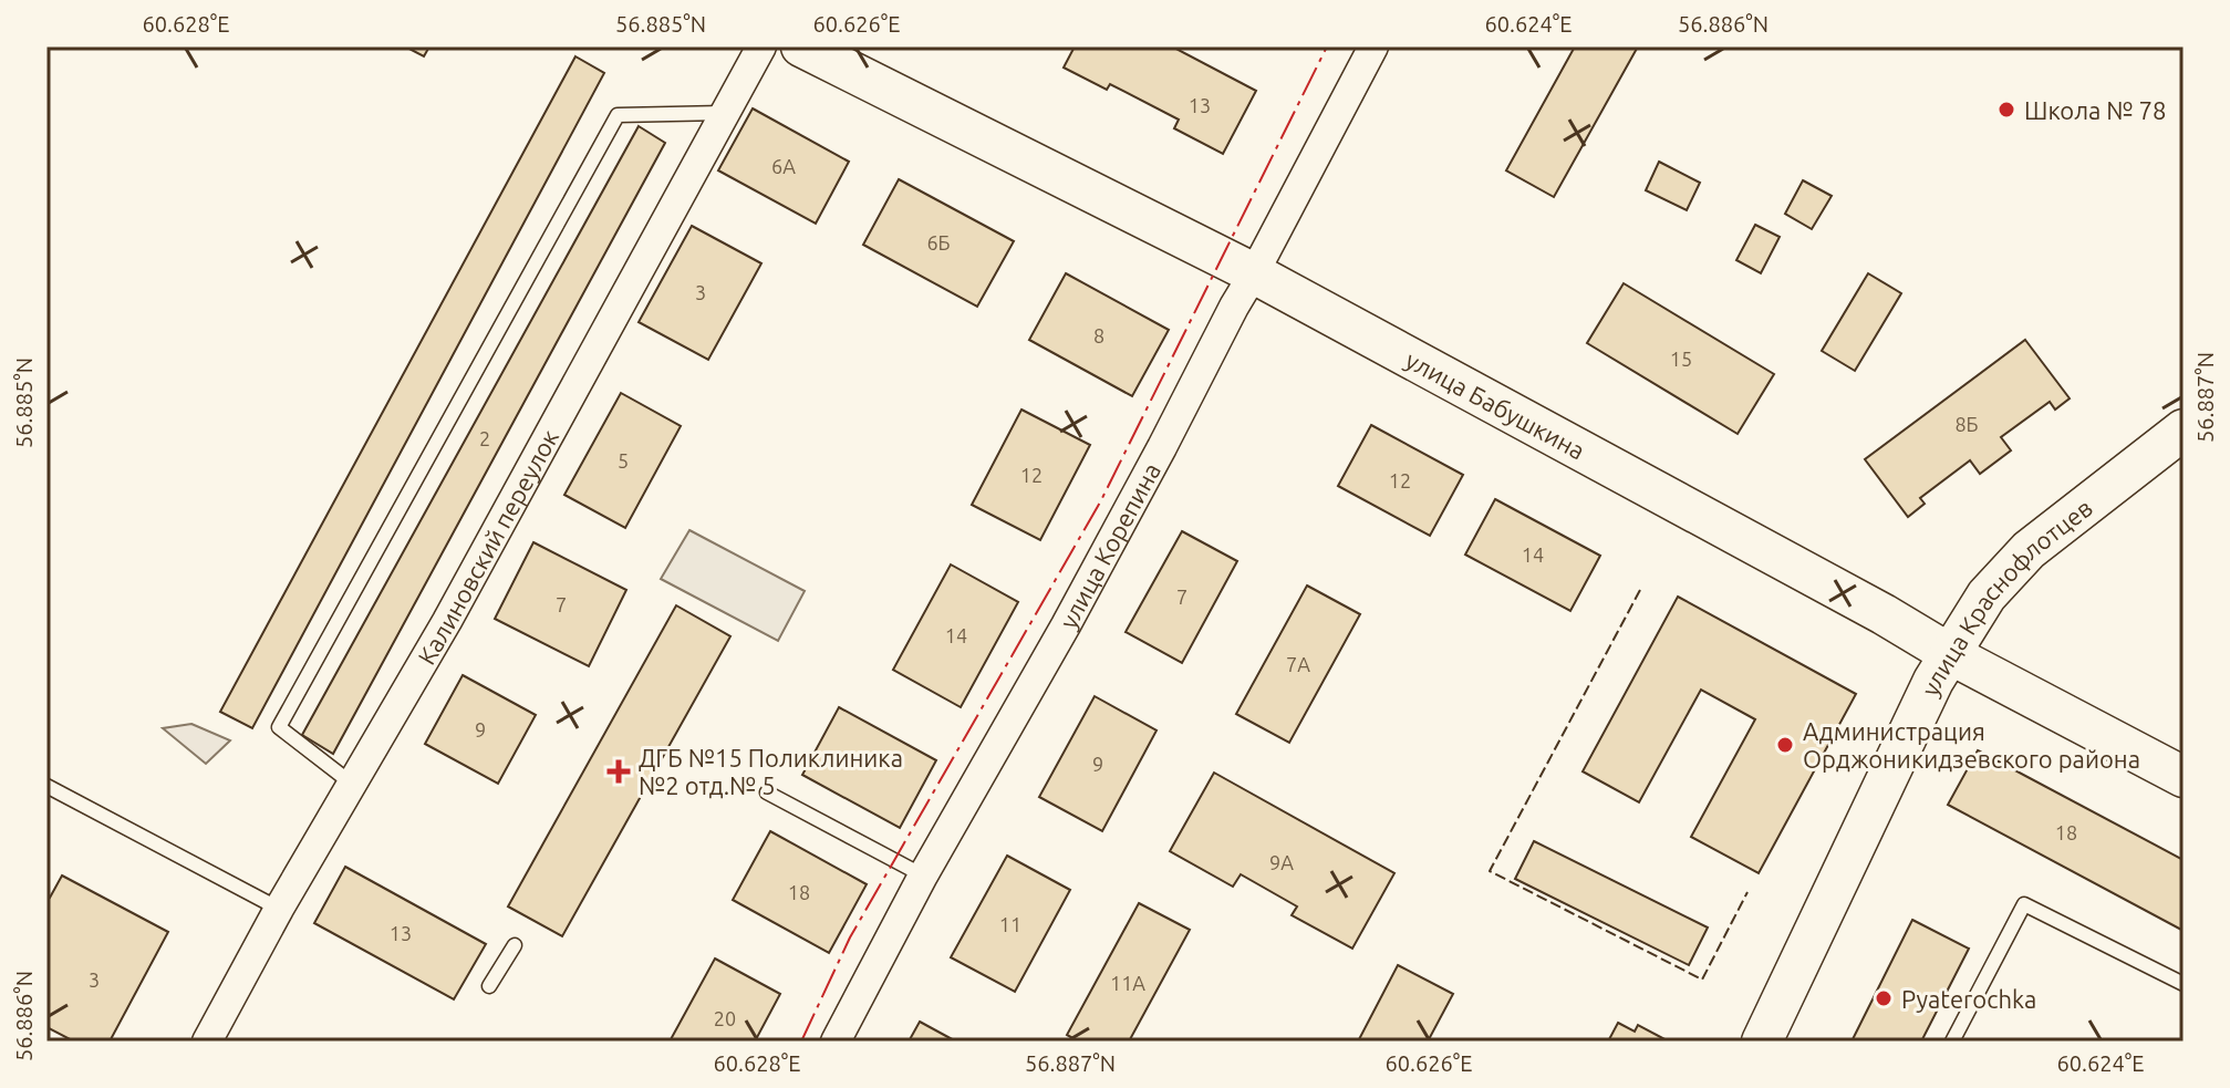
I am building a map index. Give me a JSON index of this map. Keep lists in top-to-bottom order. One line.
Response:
{"streets":{"street":["улица Бабушкина","Калиновский переулок","улица Корепина","улица Краснофлотцев"]},"crossings":[["улица Бабушкина","улица Корепина"],["улица Бабушкина","улица Краснофлотцев"]],"places":{"other":["Школа № 78","Администрация Орджоникидзевского района","Pyaterochka"],"health":["ДГБ №15 Поликлиника №2 отд.№ 5"]},"house_numbers":["13","6А","6Б","3","8","15","8Б","2","5","12","12","14","7","7","14","7А","9","9","18","9А","18","11","13","3","11А","20"],"coordinates":["60.628°E","56.885°N","60.626°E","60.624°E","56.886°N","56.887°N"]}
